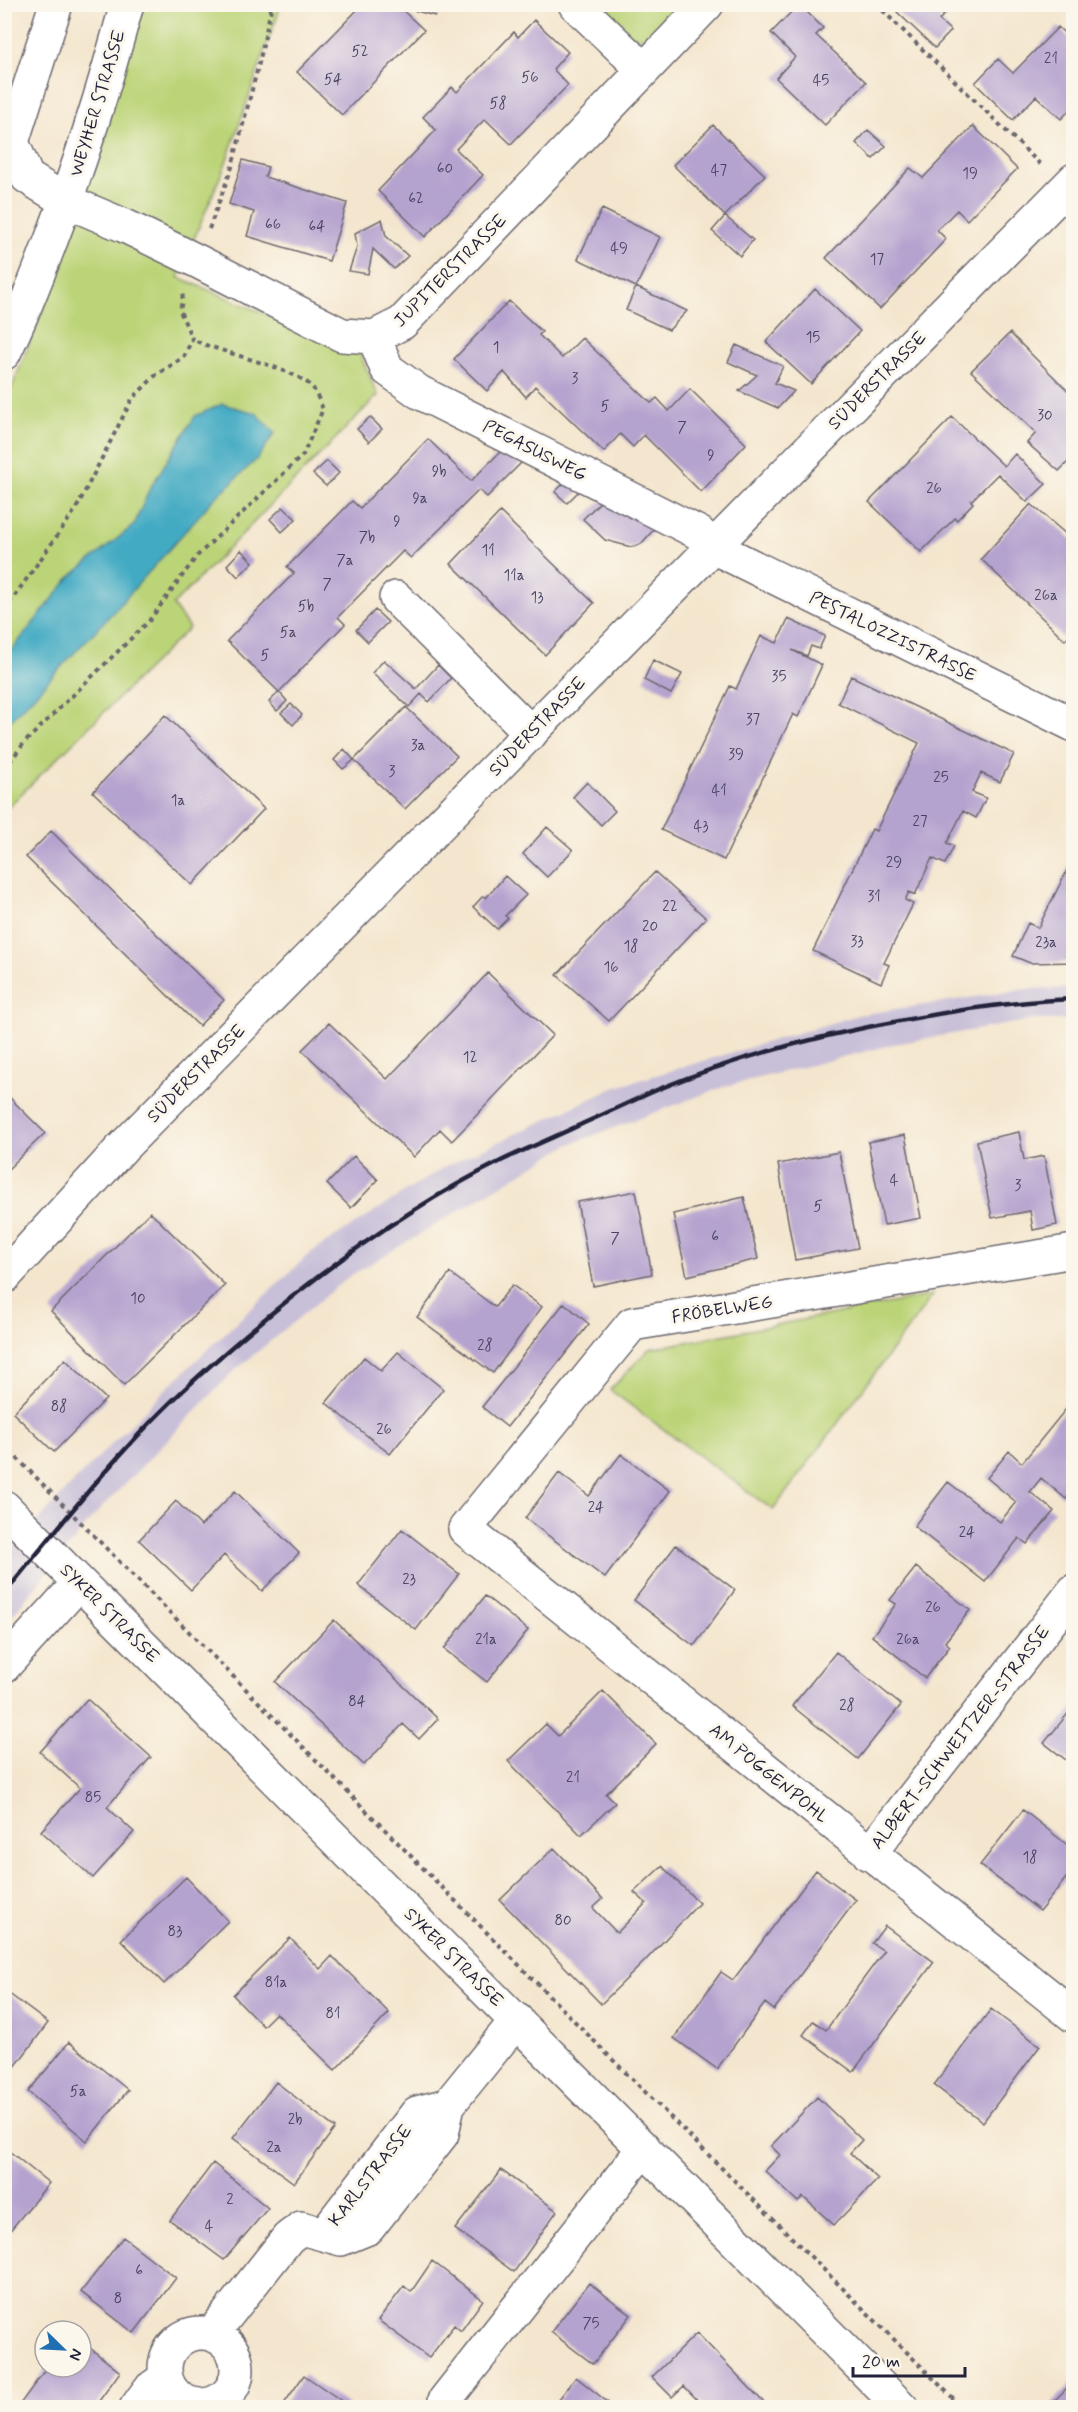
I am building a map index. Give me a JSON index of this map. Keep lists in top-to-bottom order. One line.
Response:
{"streets":{"street":["WEYHER STRASSE","JUPITERSTRASSE","SÜDERSTRASSE","PEGASUSWEG","PESTALOZZISTRASSE","FRÖBELWEG","SYKER STRASSE","ALBERT-SCHWEITZER-STRASSE","AM POGGENPOHL","KARLSTRASSE"]},"crossings":[["WEYHER STRASSE","JUPITERSTRASSE"],["JUPITERSTRASSE","PEGASUSWEG"],["SÜDERSTRASSE","PEGASUSWEG"],["SÜDERSTRASSE","PESTALOZZISTRASSE"],["PEGASUSWEG","PESTALOZZISTRASSE"],["FRÖBELWEG","AM POGGENPOHL"],["SYKER STRASSE","KARLSTRASSE"],["ALBERT-SCHWEITZER-STRASSE","AM POGGENPOHL"]],"house_numbers":["52","21","56","54","45","58","60","47","19","62","66","64","49","17","15","1","3","5","30","7","9","9b","26","9a","9","7b","11","7a","11a","7","26a","13","5b","5a","5","35","37","3a","39","3","25","41","1a","27","43","29","31","22","20","33","23a","18","16","12","4","3","5","6","7","10","28","88","26","24","24","23","26","21a","26a","84","28","21","85","18","80","83","81a","81","5a","2b","2a","2","4","6","8","75"],"scale_bar":"20 m","north":"bottom right"}
